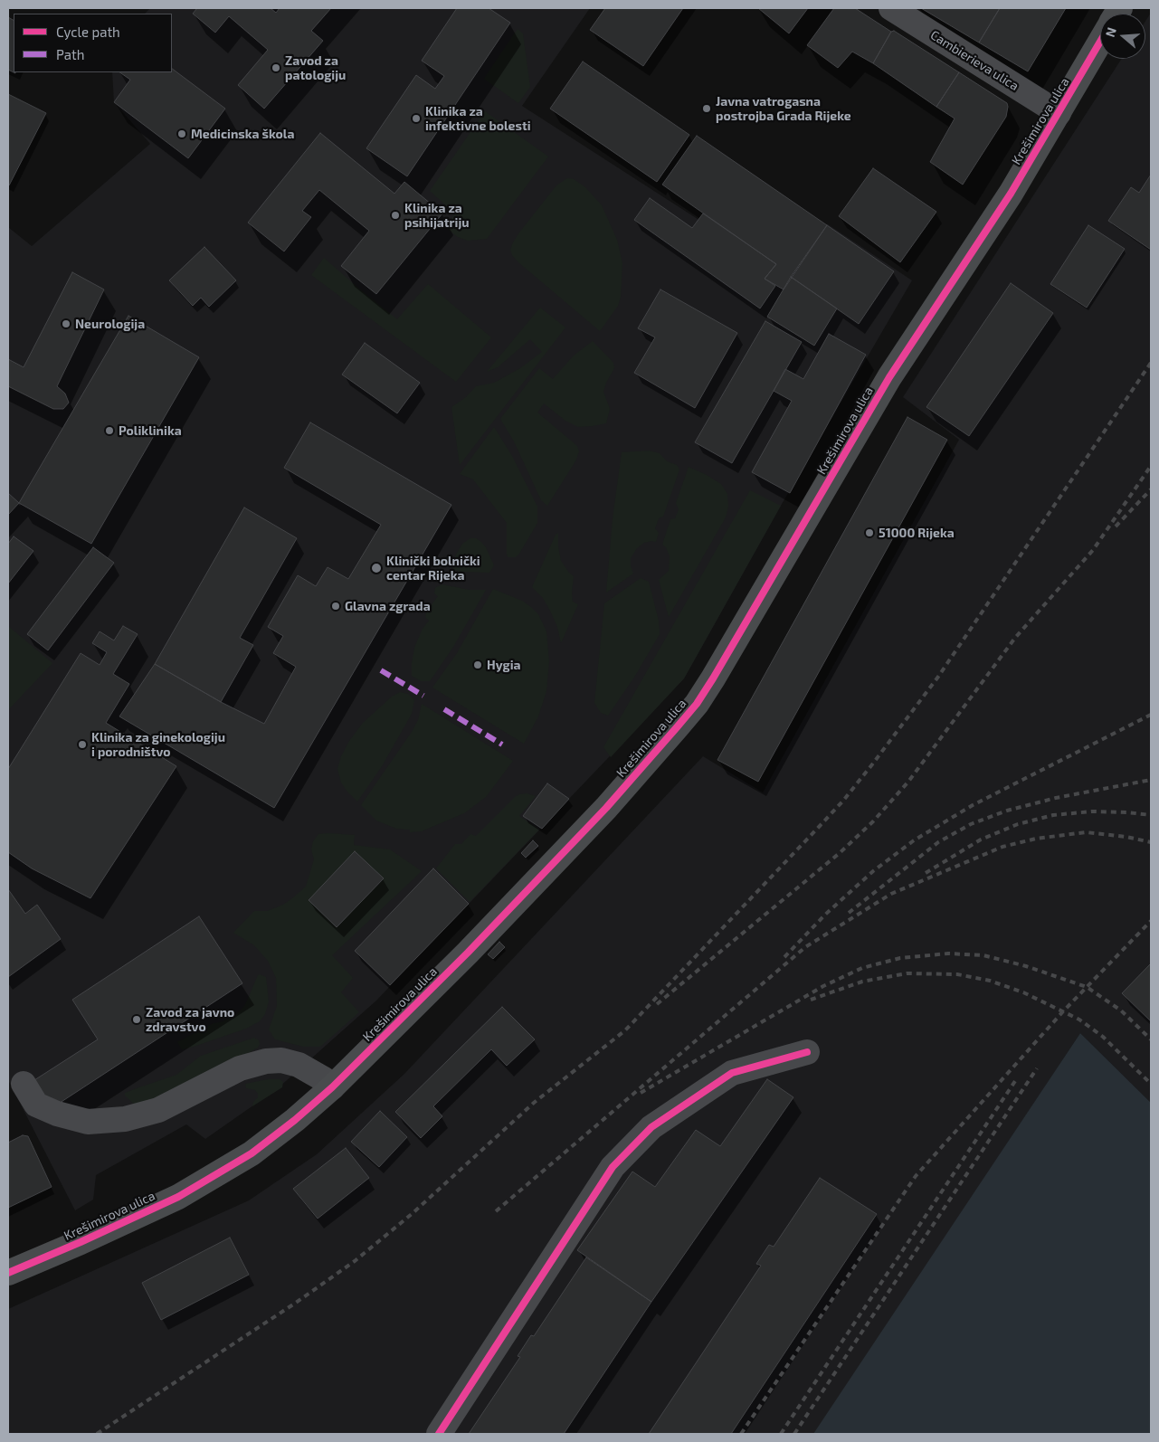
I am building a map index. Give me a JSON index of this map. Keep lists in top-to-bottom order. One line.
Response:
{"streets":{"main road":["Krešimirova ulica"],"street":["Cambierieva ulica"]},"crossings":[["Cambierieva ulica","Krešimirova ulica"]],"places":["Zavod za patologiju","Javna vatrogasna postrojba Grada Rijeke","Klinika za infektivne bolesti","Medicinska škola","Klinika za psihijatriju","Neurologija","Poliklinika","51000 Rijeka","Klinički bolnički centar Rijeka","Glavna zgrada","Hygia","Klinika za ginekologiju i porodništvo","Zavod za javno zdravstvo"],"legend":["Cycle path","Path"],"north":"left"}
